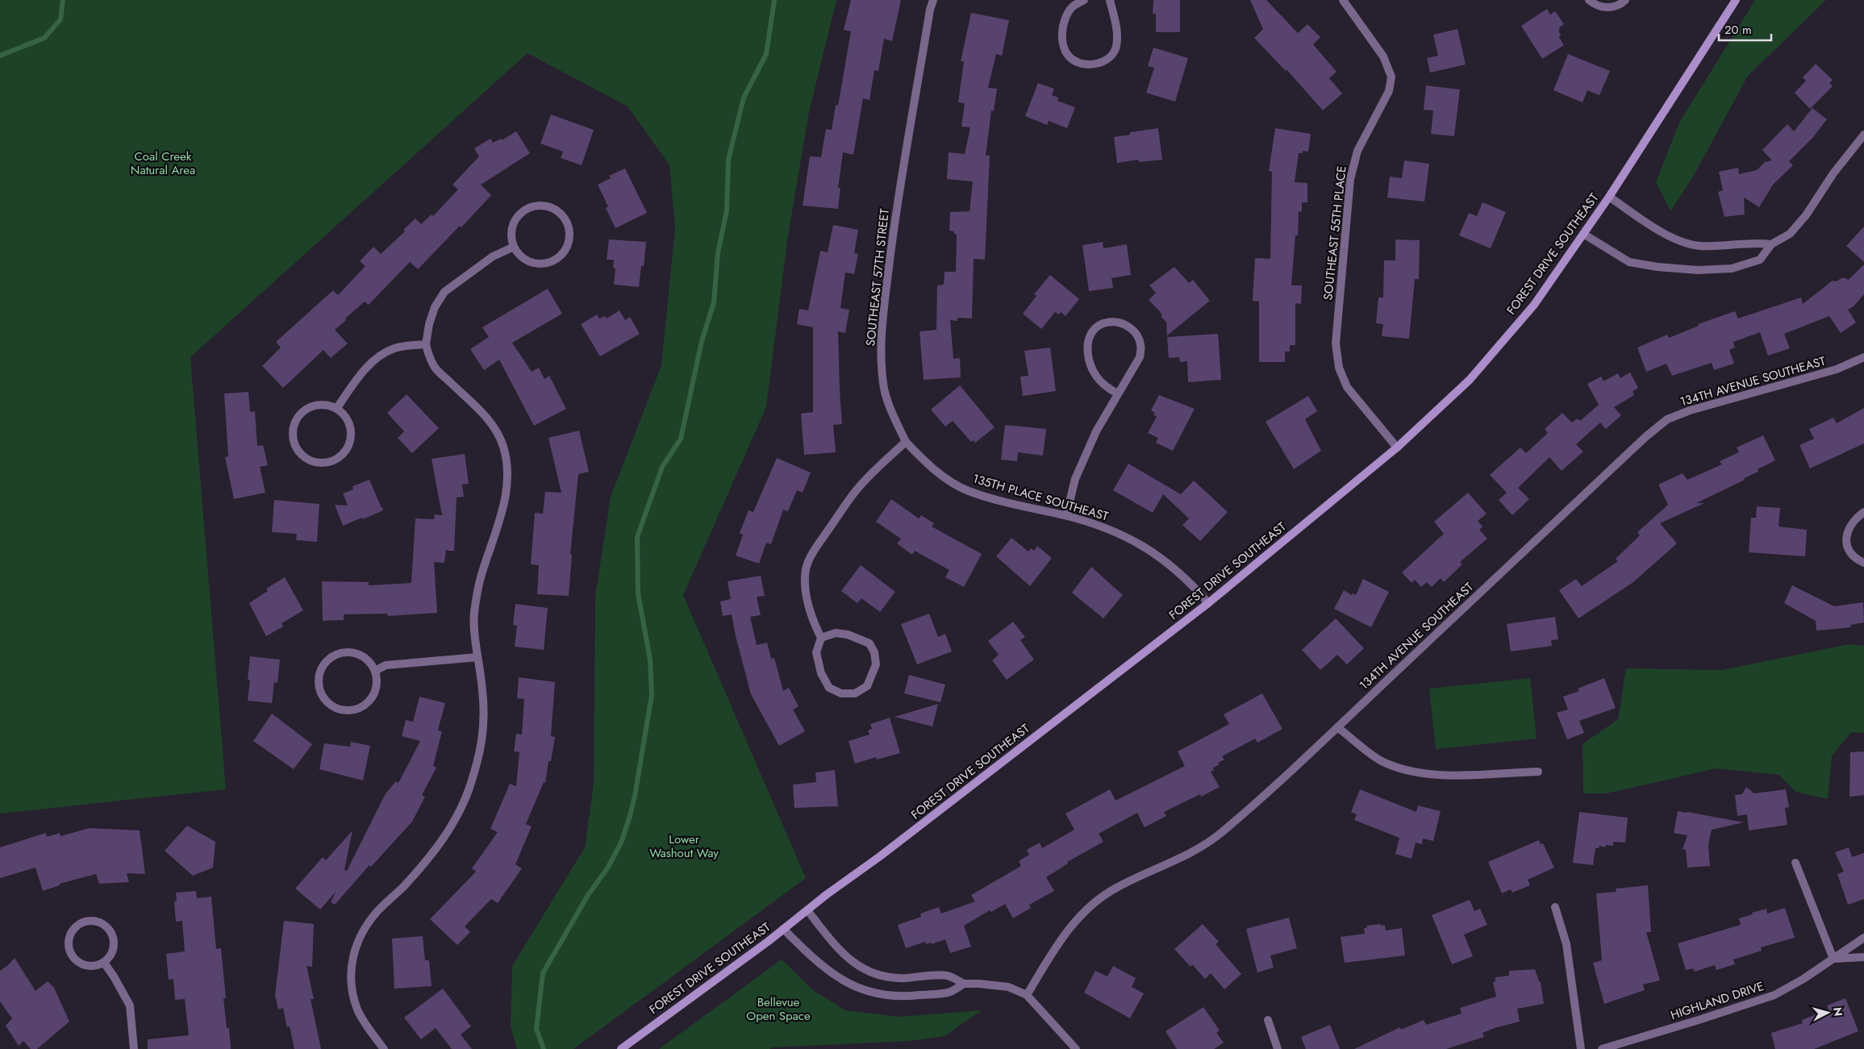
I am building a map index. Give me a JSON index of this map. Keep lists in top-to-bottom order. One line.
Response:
{"streets":{"main road":["FOREST DRIVE SOUTHEAST"],"street":["SOUTHEAST 55TH PLACE","SOUTHEAST 57TH STREET","134TH AVENUE SOUTHEAST","135TH PLACE SOUTHEAST","HIGHLAND DRIVE"]},"crossings":[["SOUTHEAST 55TH PLACE","FOREST DRIVE SOUTHEAST"],["FOREST DRIVE SOUTHEAST","135TH PLACE SOUTHEAST"],["SOUTHEAST 57TH STREET","135TH PLACE SOUTHEAST"]],"parks":["Coal Creek Natural Area","Lower Washout Way","Bellevue Open Space"],"scale_bar":"20 m","north":"right"}
